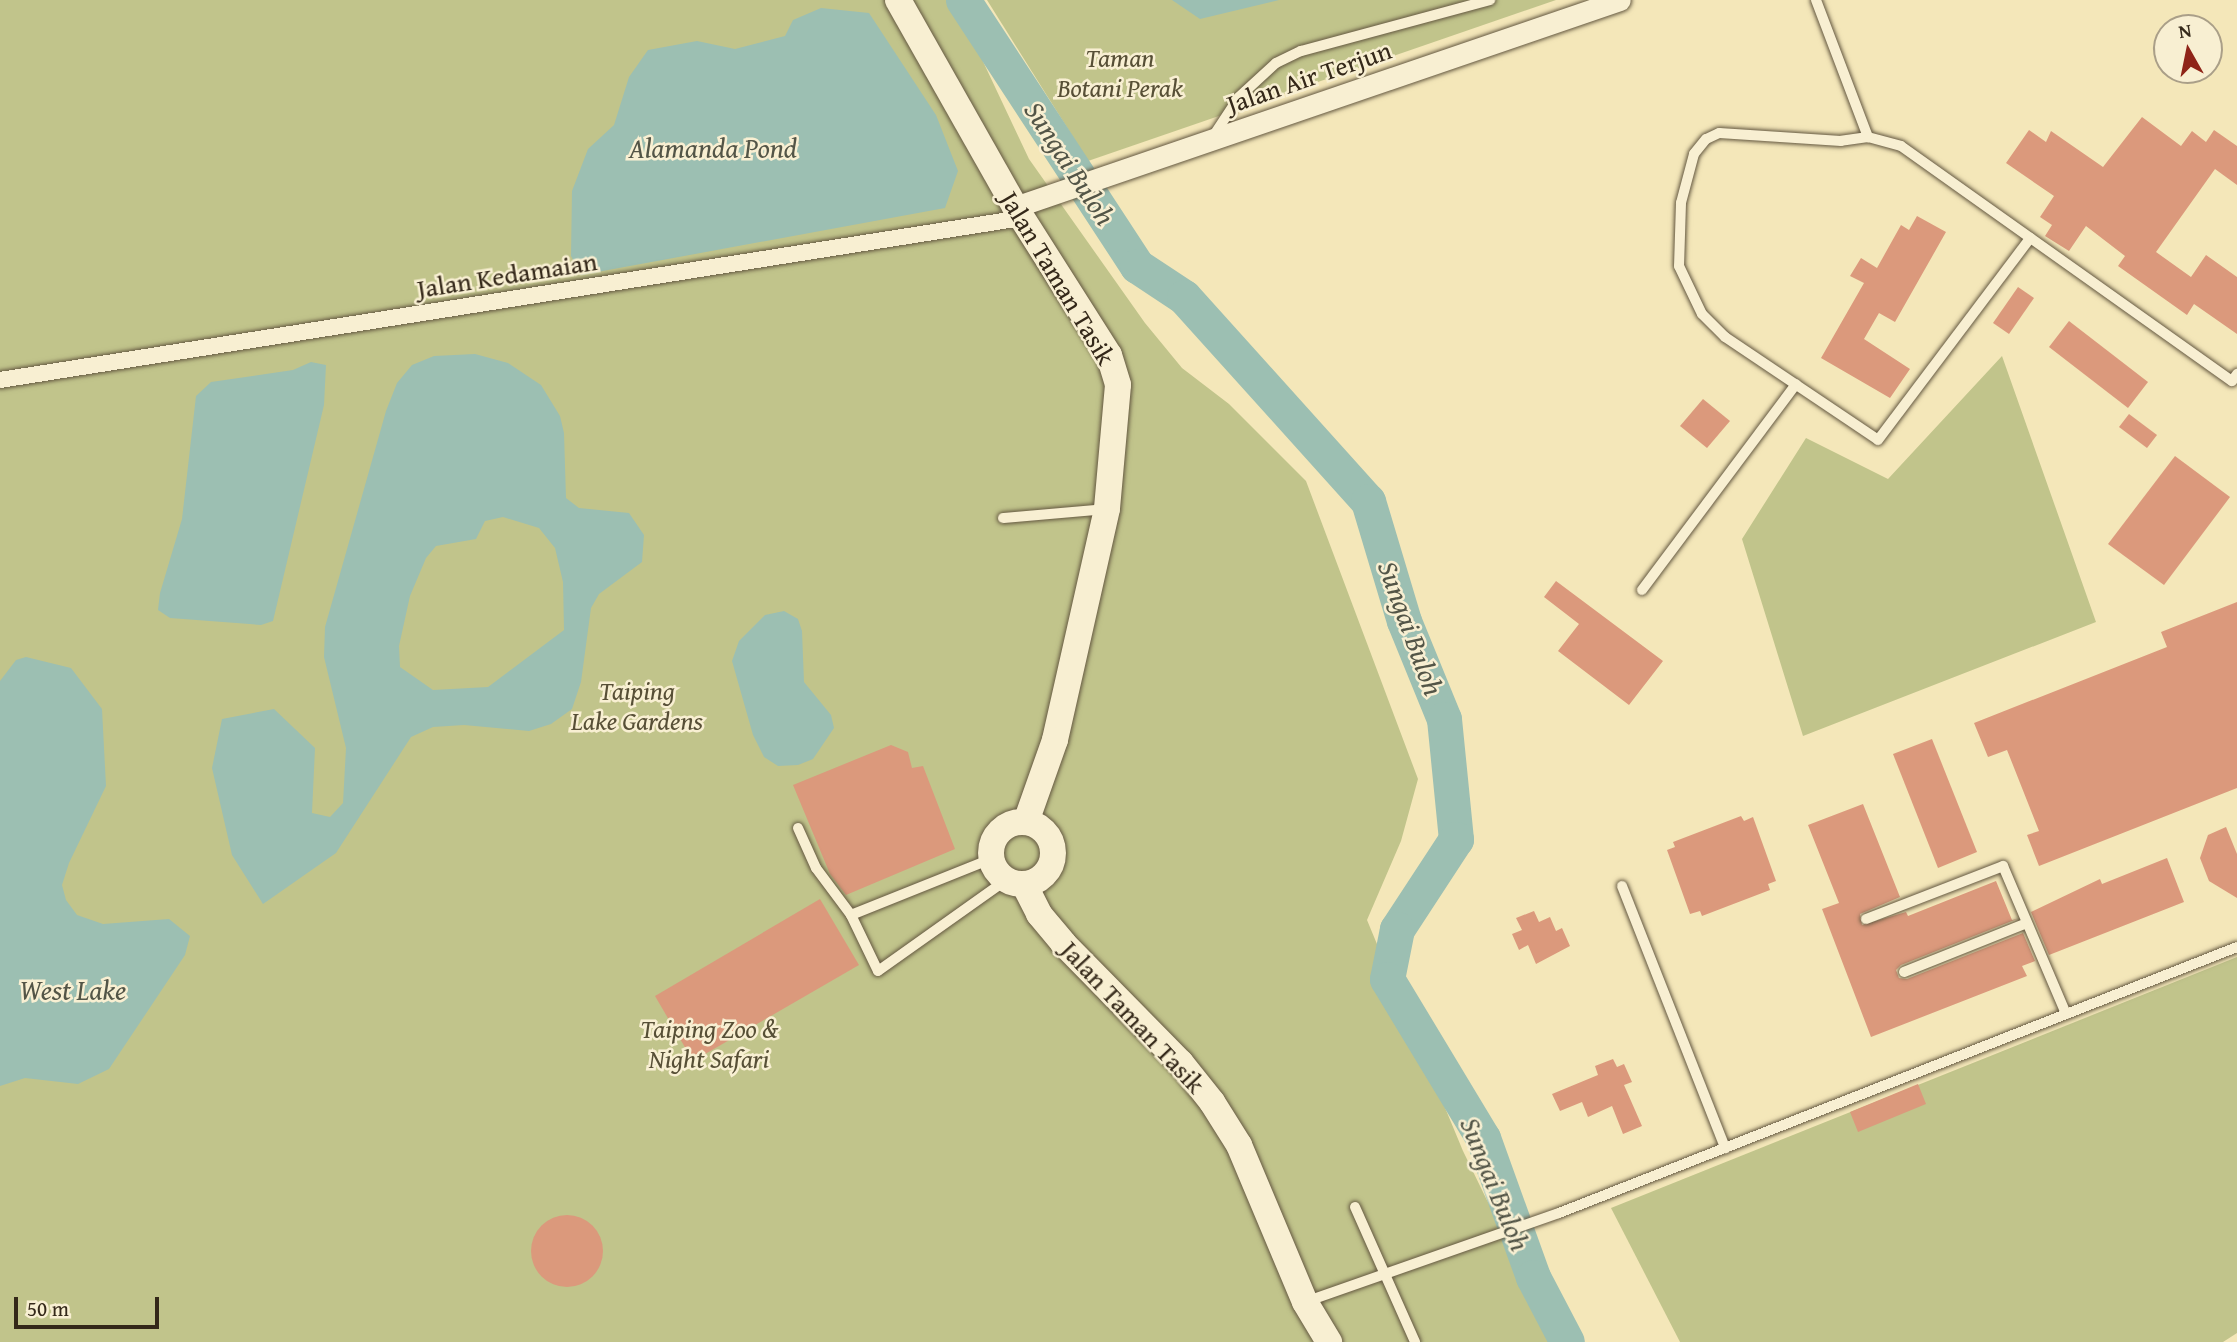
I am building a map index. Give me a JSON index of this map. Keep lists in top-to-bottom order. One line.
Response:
{"streets":{"street":["Jalan Air Terjun","Jalan Kedamaian","Jalan Taman Tasik"]},"crossings":[["Jalan Air Terjun","Jalan Kedamaian"],["Jalan Air Terjun","Jalan Taman Tasik"],["Jalan Kedamaian","Jalan Taman Tasik"]],"water":["Alamanda Pond","Sungai Buloh","West Lake"],"parks":["Taman Botani Perak","Taiping Lake Gardens","Taiping Zoo & Night Safari"],"scale_bar":"50 m","north":"top"}
